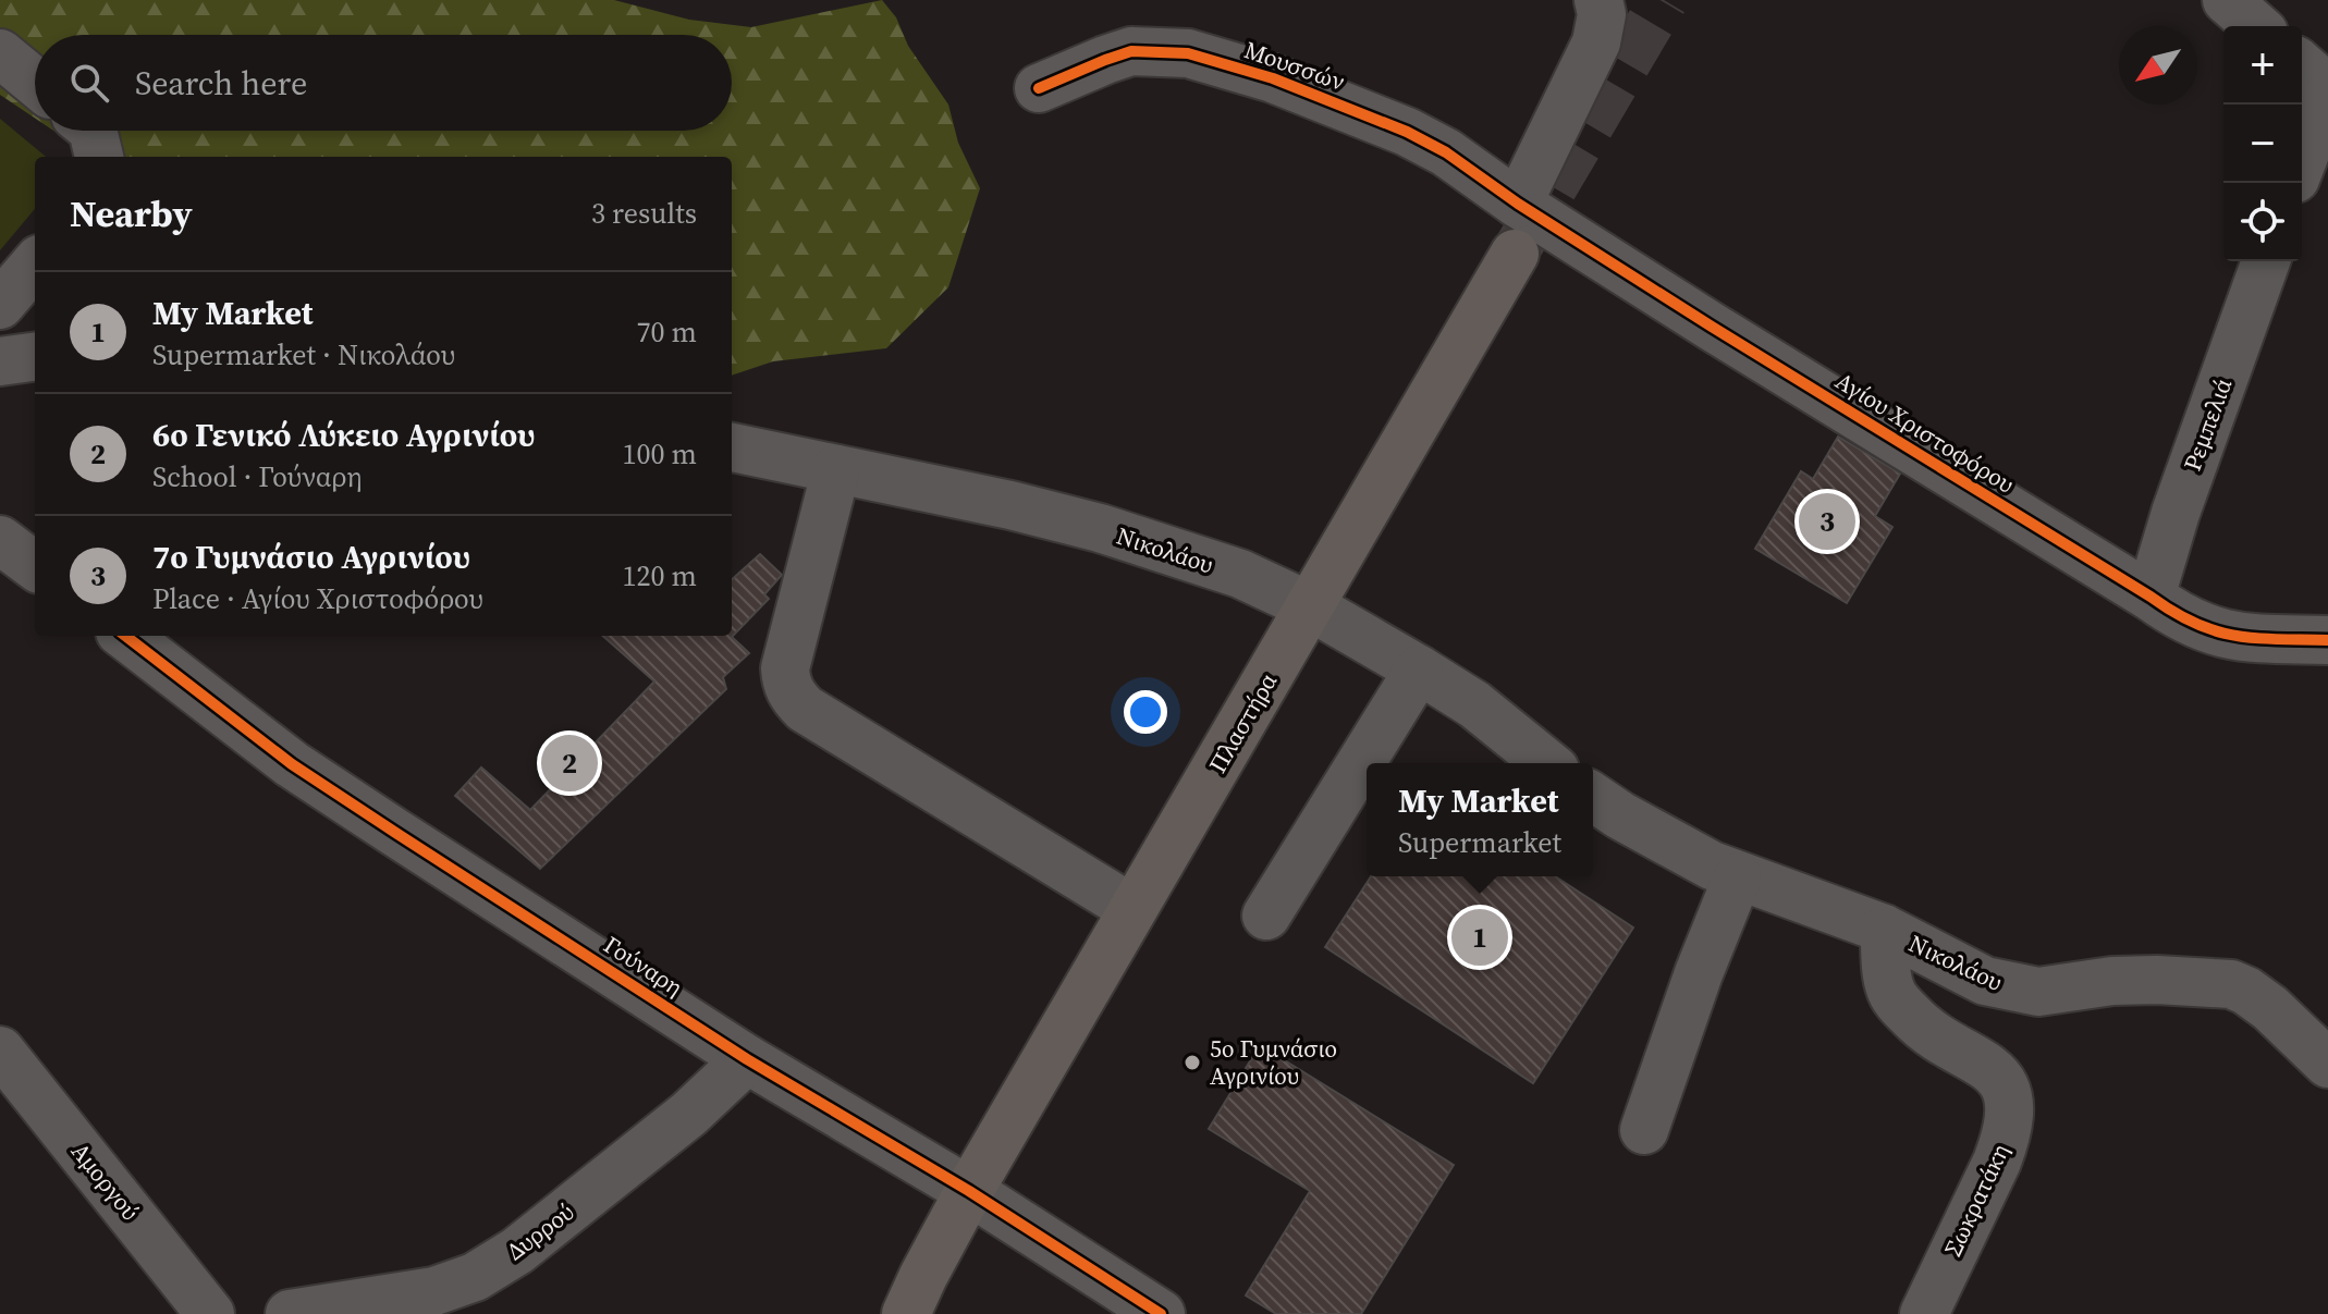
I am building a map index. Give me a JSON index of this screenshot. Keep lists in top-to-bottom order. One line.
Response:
{"streets":{"main road":["Πλαστήρα"],"street":["Μουσσών","Ρεμπελιά","Αγίου Χριστοφόρου","Νικολάου","Γούναρη","Αμοργού","Σωκρατάκη","Δυρρού"]},"crossings":[["Μουσσών","Αγίου Χριστοφόρου"],["Ρεμπελιά","Αγίου Χριστοφόρου"],["Νικολάου","Πλαστήρα"],["Νικολάου","Σωκρατάκη"],["Πλαστήρα","Γούναρη"],["Γούναρη","Δυρρού"]],"places":["5ο Γυμνάσιο Αγρινίου"],"north":"bottom left","page":{"map_buttons":["+","−"],"search":"Search here","heading":["Nearby","3 results"],"list":[{"mark":"1","name":"My Market","note":"Supermarket · Νικολάου","value":"70 m"},{"mark":"2","name":"6ο Γενικό Λύκειο Αγρινίου","note":"School · Γούναρη","value":"100 m"},{"mark":"3","name":"7ο Γυμνάσιο Αγρινίου","note":"Place · Αγίου Χριστοφόρου","value":"120 m"}],"pins":["3","2","1"],"popup":["My Market","Supermarket"]}}
